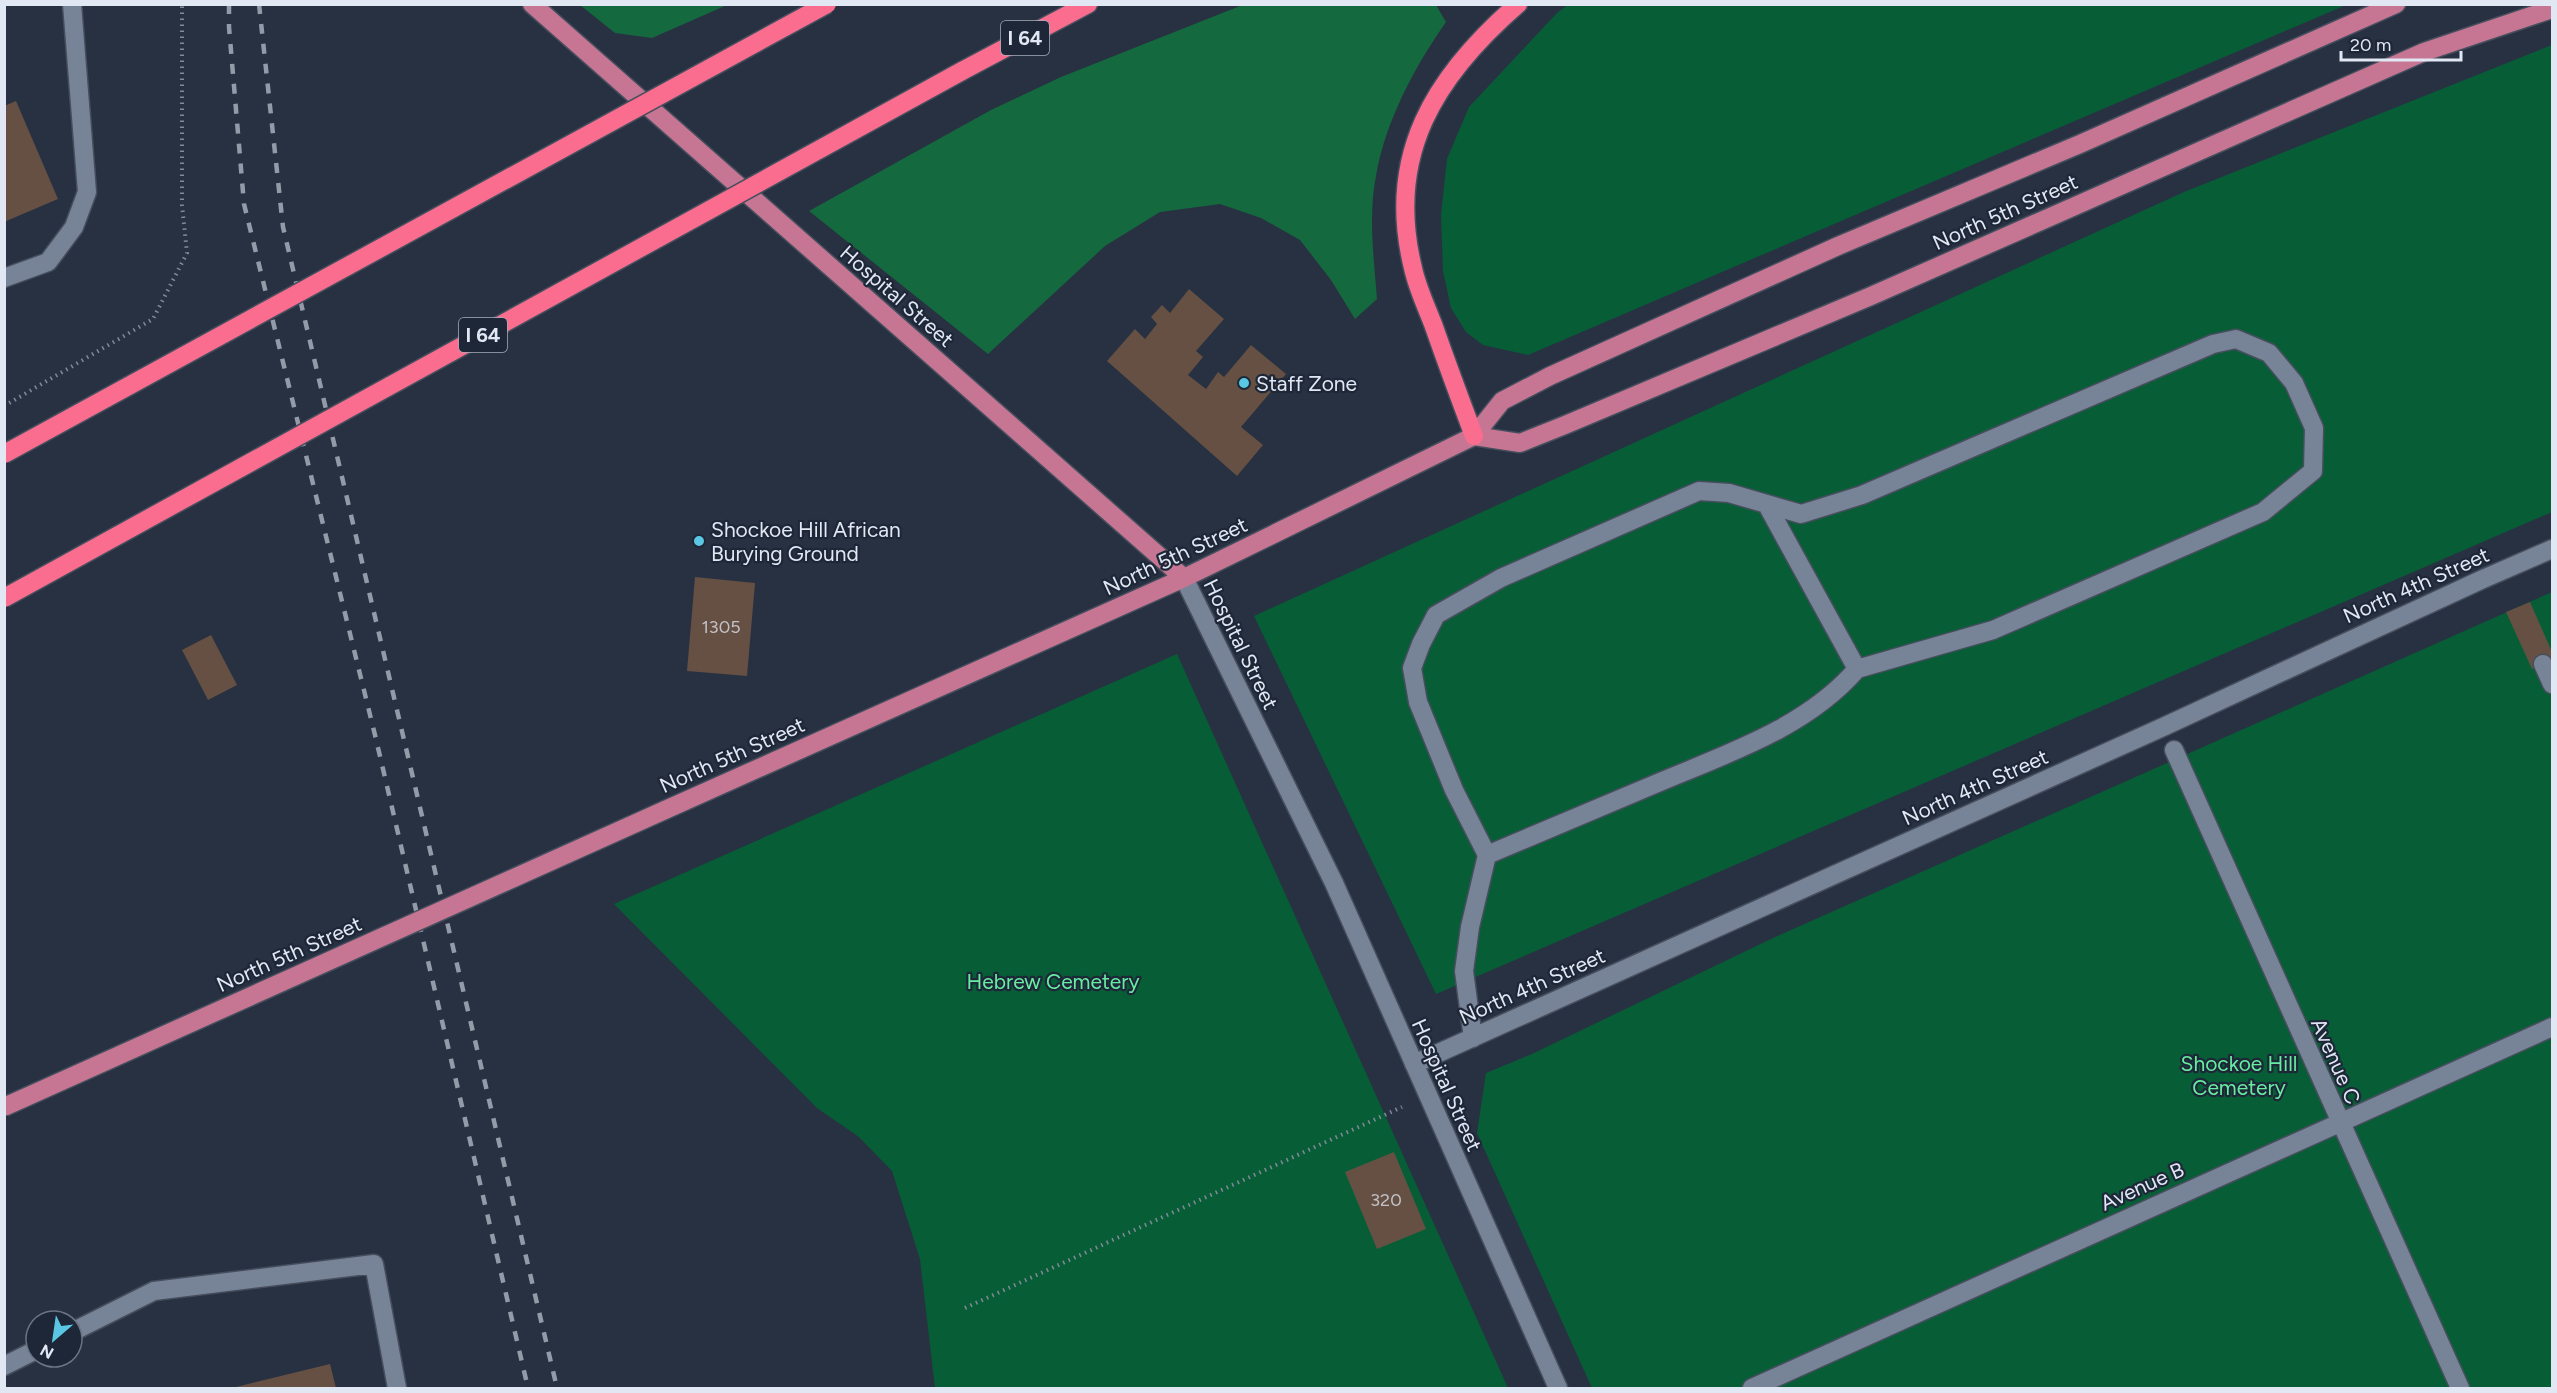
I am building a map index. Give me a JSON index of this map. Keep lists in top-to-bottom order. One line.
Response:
{"streets":{"highway":["I 64"],"main road":["North 5th Street","Hospital Street"],"street":["North 4th Street","Avenue C","Avenue B"]},"crossings":[["North 5th Street","Hospital Street"],["Hospital Street","North 4th Street"],["Avenue C","Avenue B"]],"parks":["Hebrew Cemetery","Shockoe Hill Cemetery"],"places":["Staff Zone","Shockoe Hill African Burying Ground"],"house_numbers":["1305","320"],"scale_bar":"20 m","north":"bottom left"}
